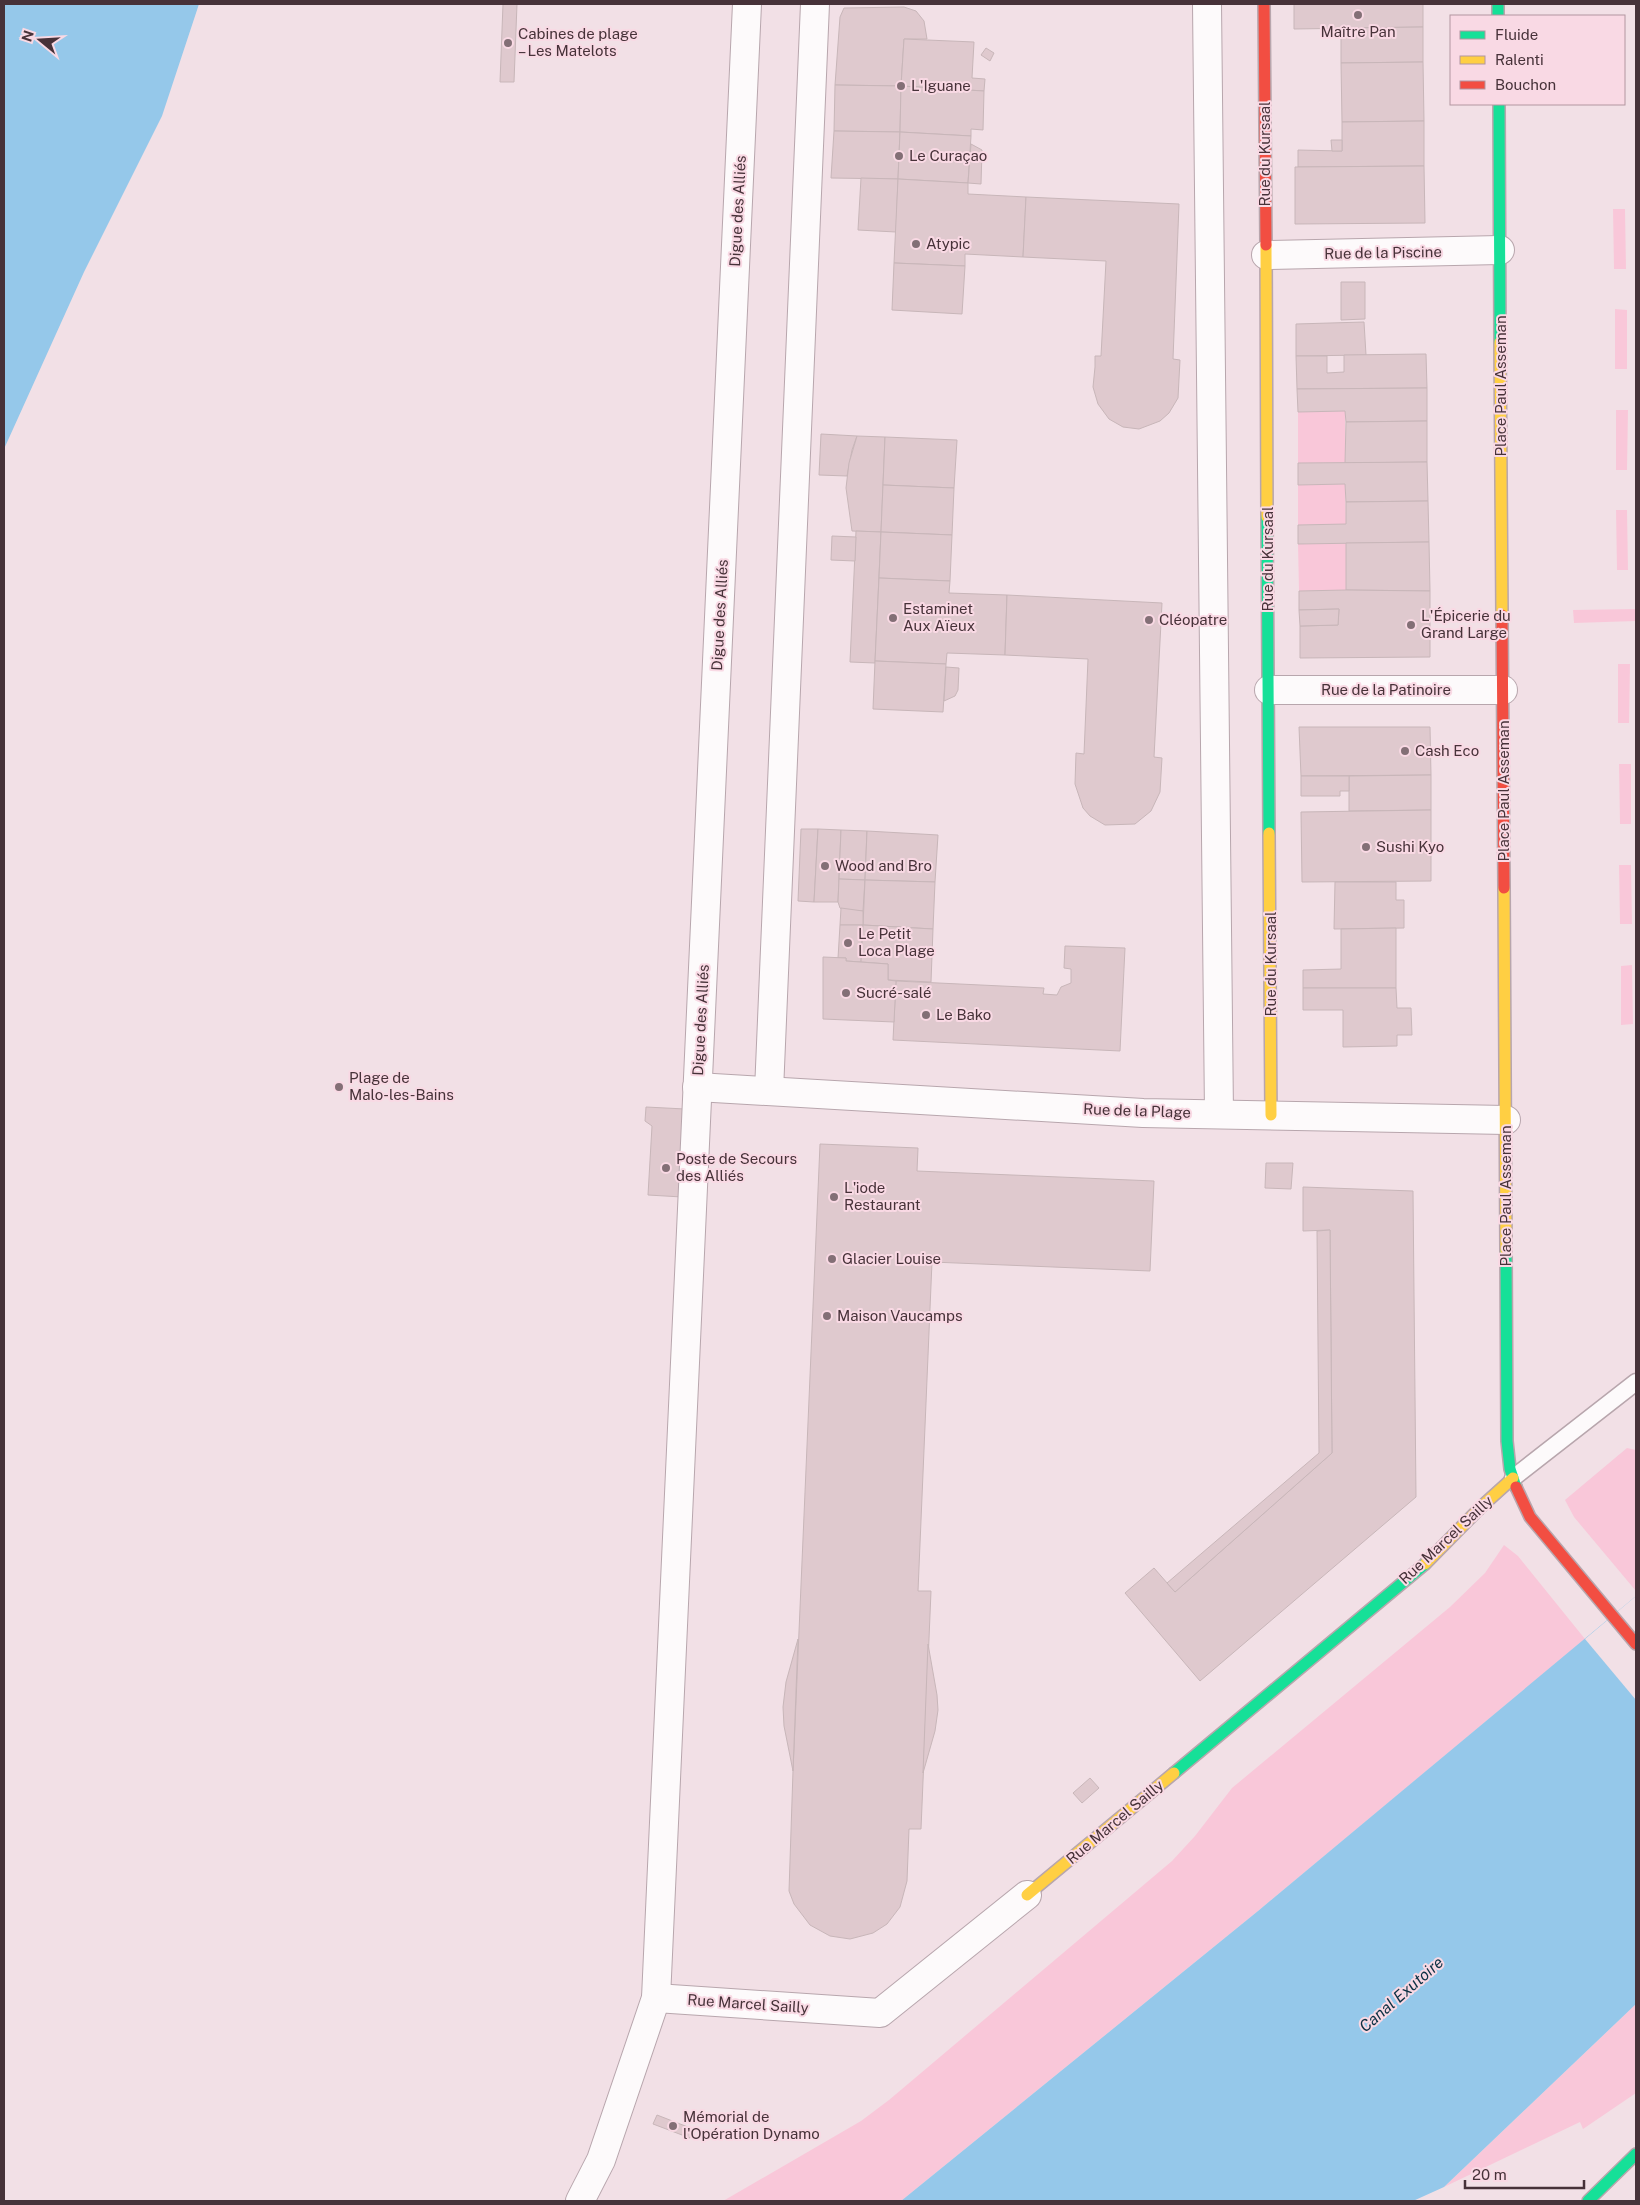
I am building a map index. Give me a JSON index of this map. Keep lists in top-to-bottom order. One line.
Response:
{"streets":{"street":["Rue du Kursaal","Digue des Alliés","Rue de la Piscine","Place Paul Asseman","Rue de la Patinoire","Rue de la Plage","Rue Marcel Sailly"]},"crossings":[["Rue du Kursaal","Rue de la Piscine"],["Rue du Kursaal","Rue de la Patinoire"],["Rue du Kursaal","Rue de la Plage"],["Digue des Alliés","Rue de la Plage"],["Rue de la Piscine","Place Paul Asseman"],["Place Paul Asseman","Rue de la Patinoire"],["Place Paul Asseman","Rue de la Plage"],["Place Paul Asseman","Rue Marcel Sailly"]],"water":["Canal Exutoire"],"places":["Maître Pan","Cabines de plage – Les Matelots","L'Iguane","Le Curaçao","Atypic","Estaminet Aux Aïeux","Cléopatre","L'Épicerie du Grand Large","Cash Eco","Sushi Kyo","Wood and Bro","Le Petit Loca Plage","Sucré-salé","Le Bako","Plage de Malo-les-Bains","Poste de Secours des Alliés","L'iode Restaurant","Glacier Louise","Maison Vaucamps","Mémorial de l'Opération Dynamo"],"legend":["Fluide","Ralenti","Bouchon"],"scale_bar":"20 m","north":"left"}
